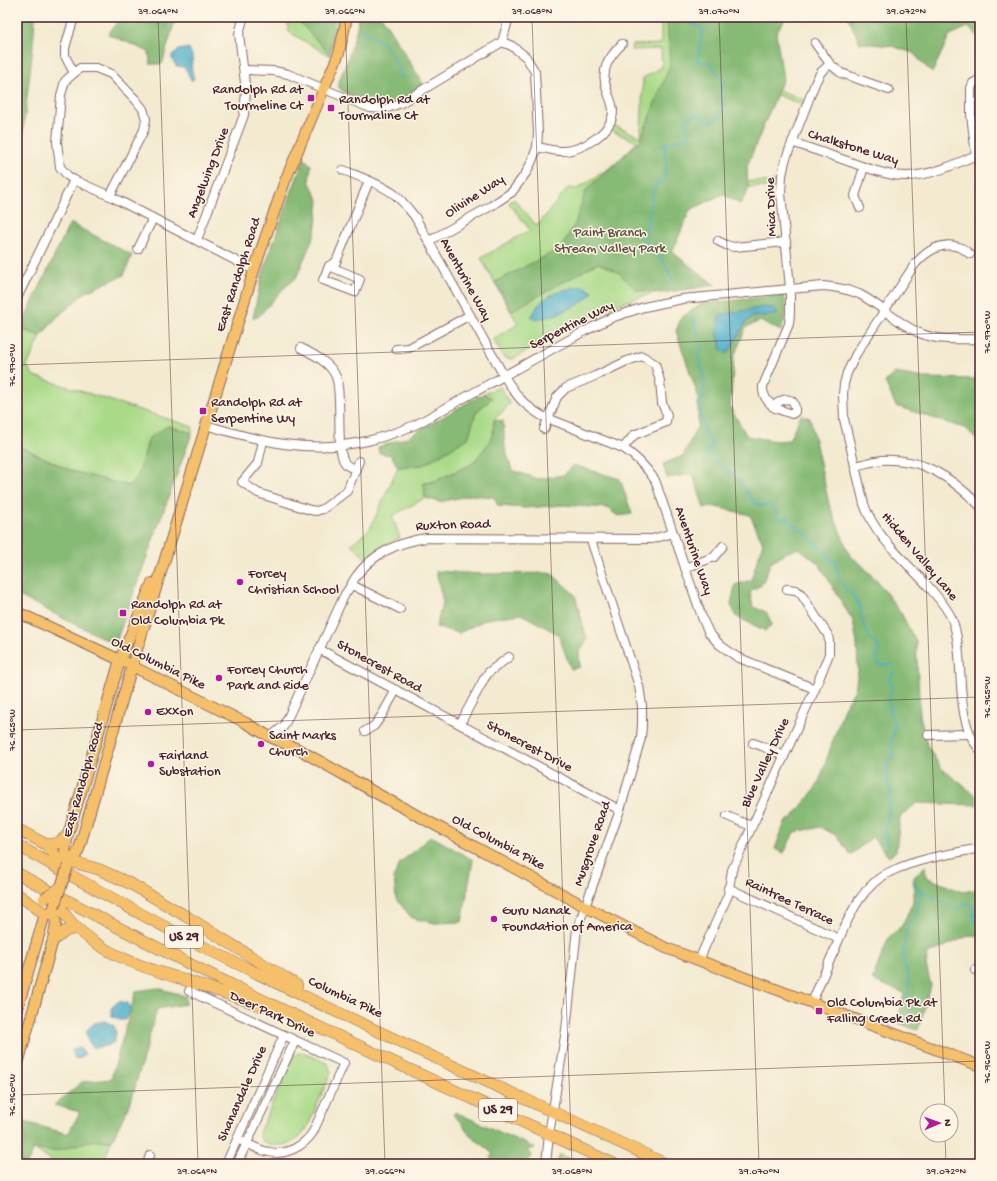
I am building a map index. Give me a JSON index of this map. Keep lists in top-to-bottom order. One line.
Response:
{"streets":{"highway":["US 29","Columbia Pike"],"main road":["East Randolph Road","Old Columbia Pike"],"street":["Chalkstone Way","Angelwing Drive","Olivine Way","Mica Drive","Aventurine Way","Serpentine Way","Ruxton Road","Hidden Valley Lane","Stonecrest Road","Stonecrest Drive","Blue Valley Drive","Musgrove Road","Raintree Terrace","Deer Park Drive","Shanandale Drive"]},"crossings":[["Chalkstone Way","Mica Drive"],["Olivine Way","Aventurine Way"],["Mica Drive","Serpentine Way"],["East Randolph Road","Serpentine Way"],["East Randolph Road","Old Columbia Pike"],["Aventurine Way","Serpentine Way"],["Aventurine Way","Ruxton Road"],["Aventurine Way","Blue Valley Drive"],["Serpentine Way","Hidden Valley Lane"],["Ruxton Road","Old Columbia Pike"],["Ruxton Road","Stonecrest Road"],["Ruxton Road","Musgrove Road"],["Old Columbia Pike","Blue Valley Drive"],["Old Columbia Pike","Musgrove Road"],["Stonecrest Road","Stonecrest Drive"],["Stonecrest Drive","Musgrove Road"],["Blue Valley Drive","Raintree Terrace"],["Musgrove Road","US 29"],["Musgrove Road","Columbia Pike"],["Deer Park Drive","Shanandale Drive"]],"parks":["Paint Branch Stream Valley Park"],"places":{"transit":["Randolph Rd at Tourmeline Ct","Randolph Rd at Tourmaline Ct","Randolph Rd at Serpentine Wy","Randolph Rd at Old Columbia Pk","Old Columbia Pk at Falling Creek Rd"],"other":["Forcey Christian School","Forcey Church Park and Ride","Exxon","Saint Marks Church","Fairland Substation","Guru Nanak Foundation of America"]},"north":"right","coordinates":["39.064°N","39.066°N","39.068°N","39.070°N","39.072°N","76.970°W","76.965°W","76.960°W"]}
